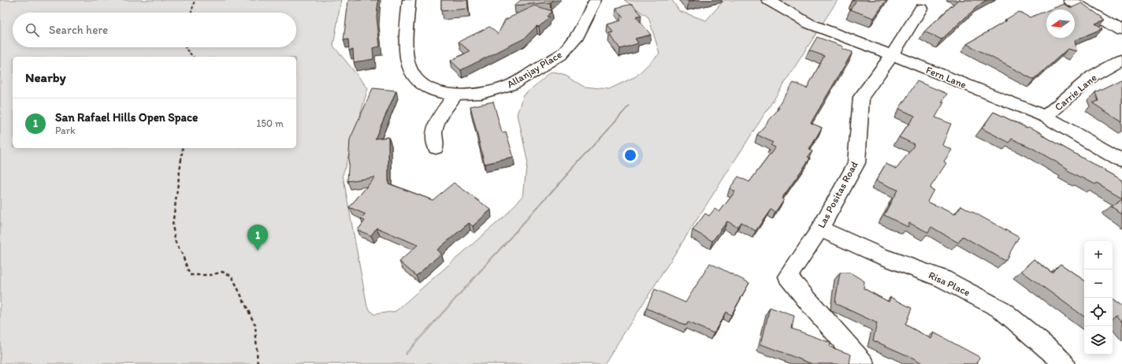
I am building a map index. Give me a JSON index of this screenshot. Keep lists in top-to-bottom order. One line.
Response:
{"streets":{"street":["Allanjay Place","Fern Lane","Carrie Lane","Las Positas Road","Risa Place"]},"crossings":[["Fern Lane","Carrie Lane"],["Fern Lane","Las Positas Road"],["Las Positas Road","Risa Place"]],"north":"left","page":{"search":"Search here","heading":"Nearby","list":[{"mark":"1","name":"San Rafael Hills Open Space","note":"Park","value":"150 m"}],"pins":"1","map_buttons":["+","−"]}}
